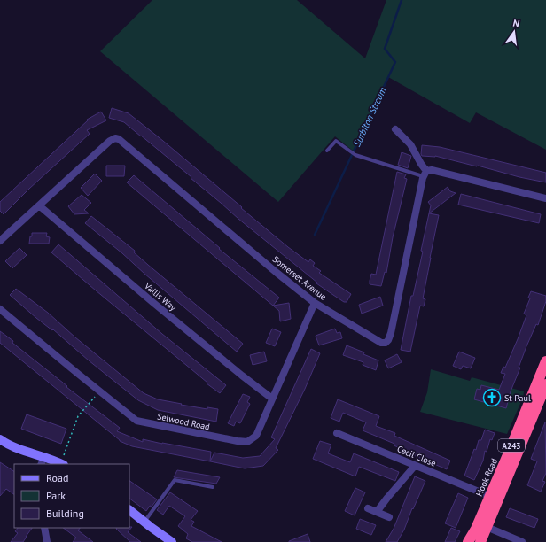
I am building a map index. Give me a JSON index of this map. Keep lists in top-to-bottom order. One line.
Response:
{"streets":{"highway":["A243","Hook Road"],"street":["Somerset Avenue","Vallis Way","Selwood Road","Cecil Close"]},"crossings":[["Somerset Avenue","Vallis Way"],["Somerset Avenue","Selwood Road"],["Vallis Way","Selwood Road"],["Cecil Close","Hook Road"]],"water":["Surbiton Stream"],"places":{"church":["St Paul"]},"legend":["Road","Park","Building"],"north":"top"}
